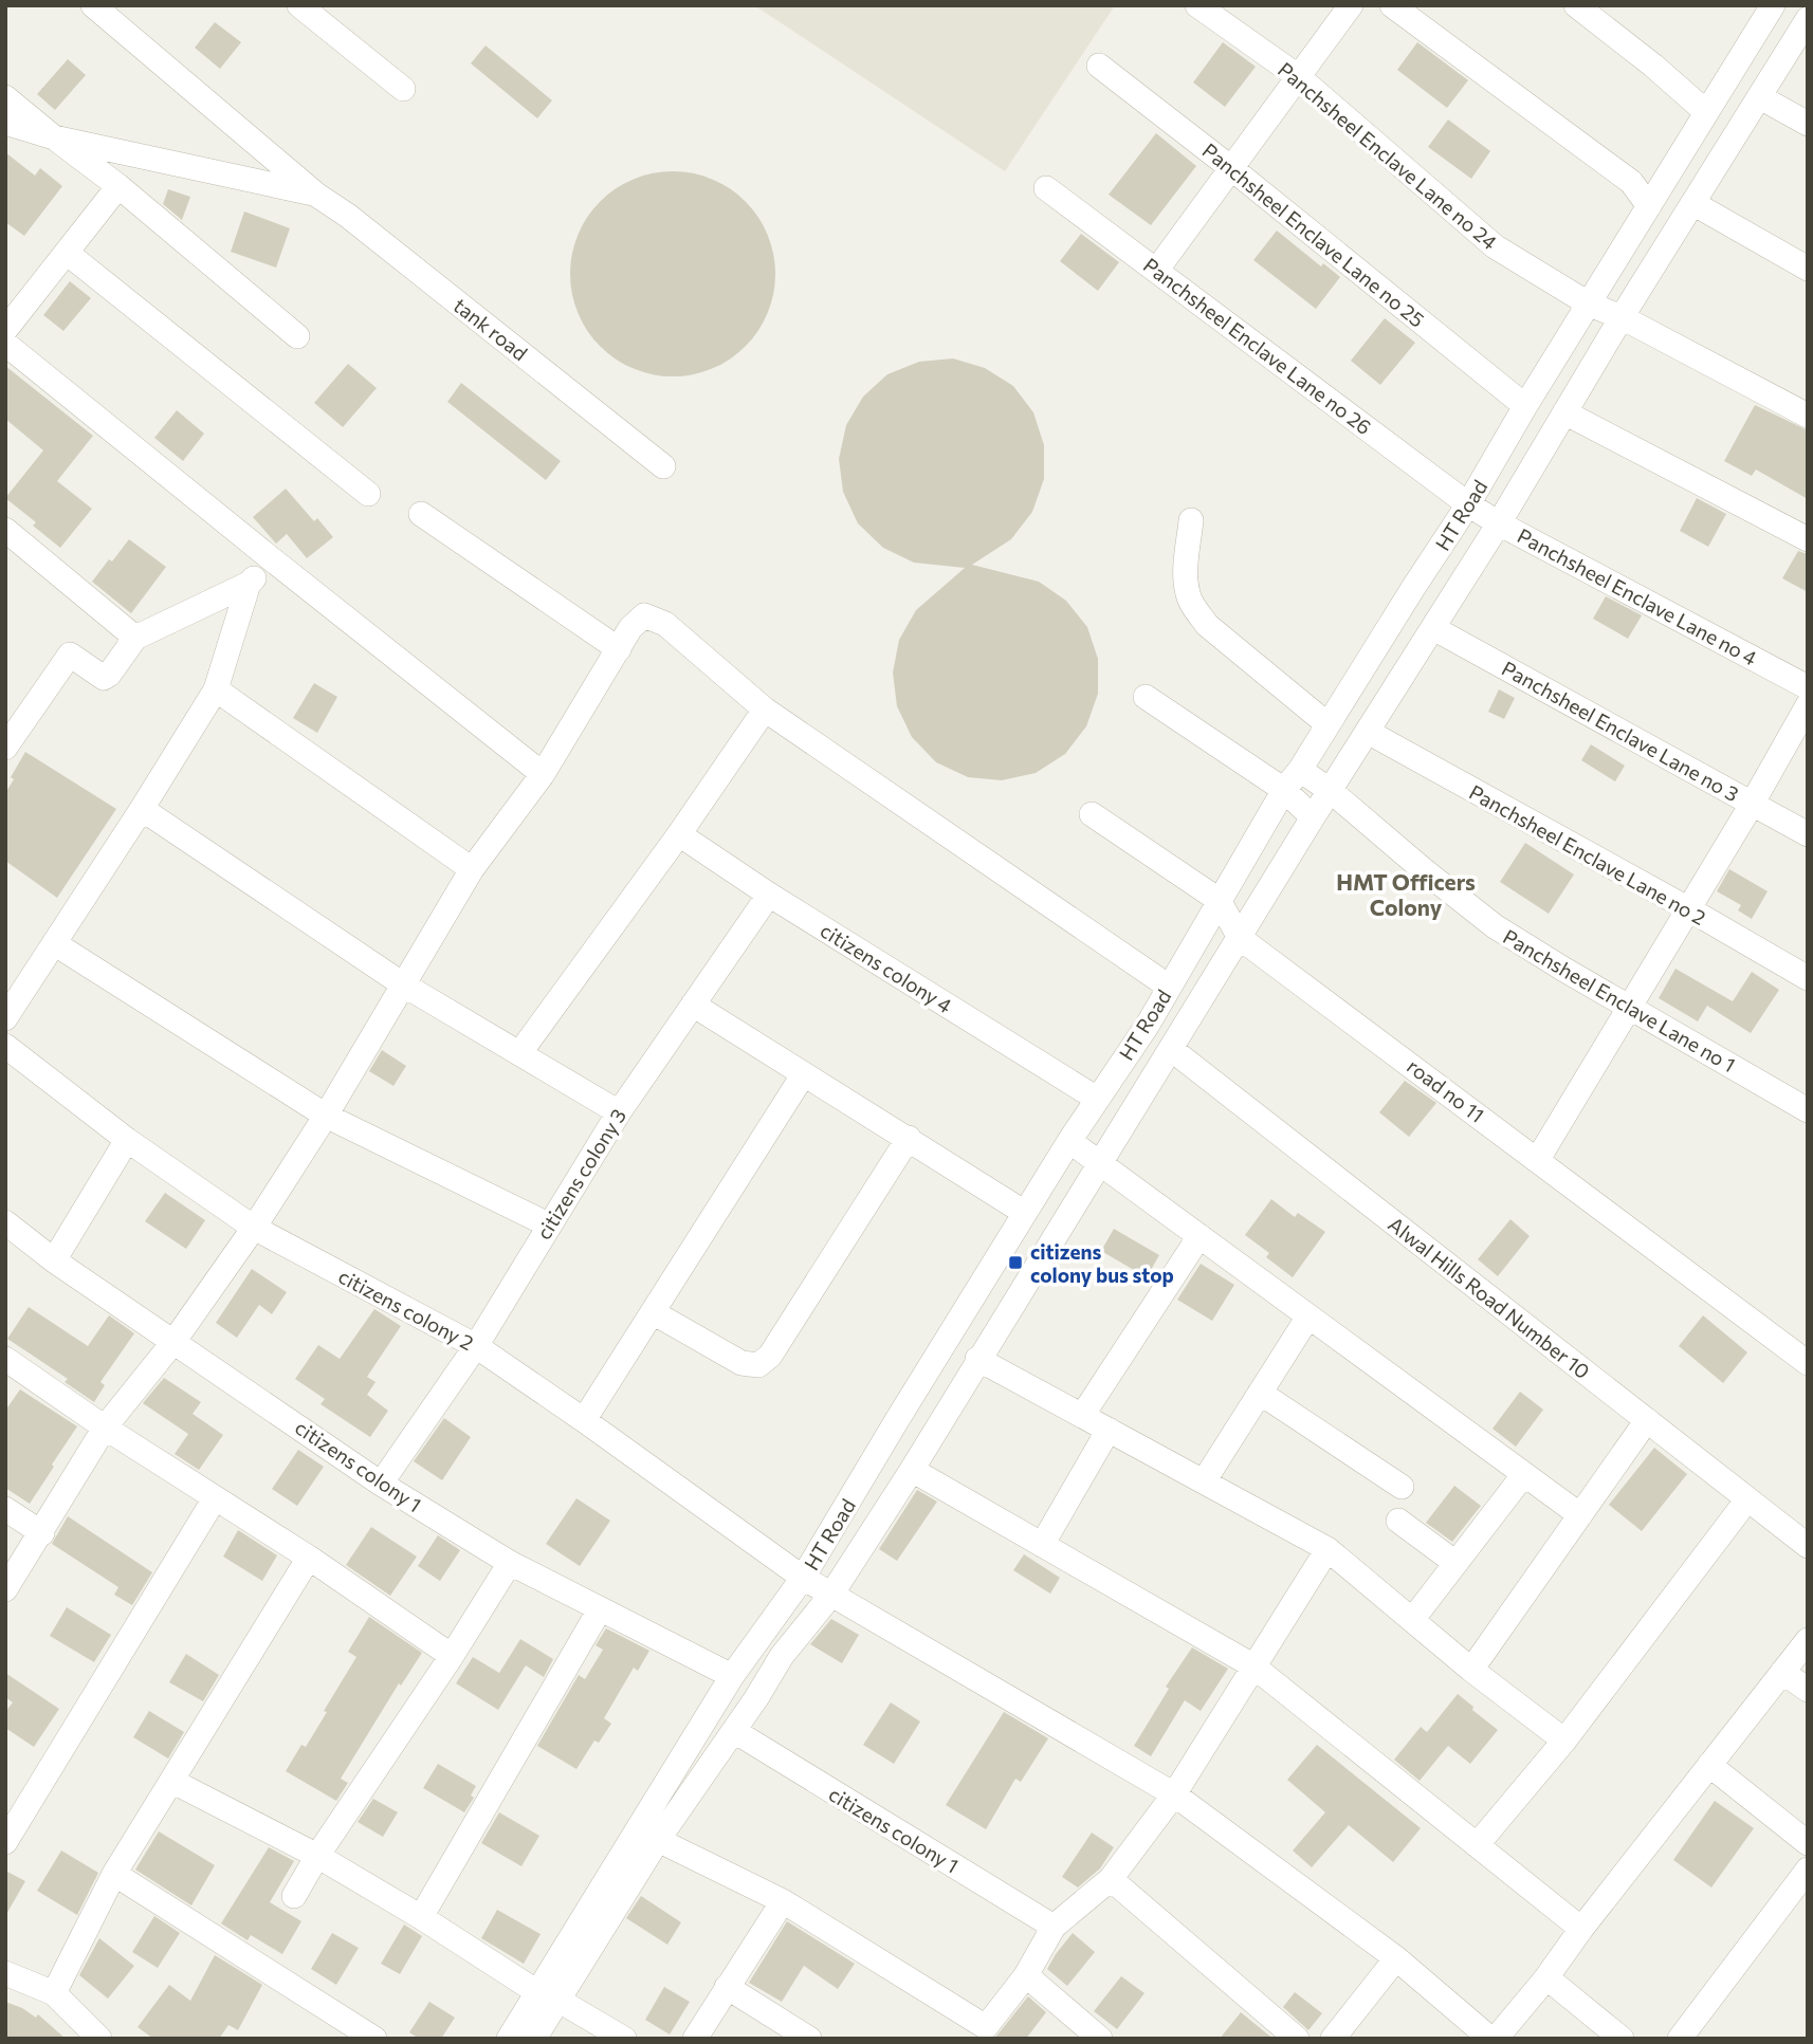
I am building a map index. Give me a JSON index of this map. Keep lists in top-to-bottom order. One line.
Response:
{"streets":{"street":["Panchsheel Enclave Lane no 24","Panchsheel Enclave Lane no 25","tank road","Panchsheel Enclave Lane no 26","HT Road","Panchsheel Enclave Lane no 4","Panchsheel Enclave Lane no 3","Panchsheel Enclave Lane no 2","citizens colony 4","Panchsheel Enclave Lane no 1","road no 11","citizens colony 3","Alwal Hills Road Number 10","citizens colony 2","citizens colony 1"]},"crossings":[["Panchsheel Enclave Lane no 24","HT Road"],["Panchsheel Enclave Lane no 25","HT Road"],["Panchsheel Enclave Lane no 26","HT Road"],["Panchsheel Enclave Lane no 26","Panchsheel Enclave Lane no 4"],["HT Road","Panchsheel Enclave Lane no 4"],["HT Road","Panchsheel Enclave Lane no 3"],["HT Road","Panchsheel Enclave Lane no 2"],["HT Road","citizens colony 4"],["HT Road","Panchsheel Enclave Lane no 1"],["HT Road","road no 11"],["HT Road","Alwal Hills Road Number 10"],["HT Road","citizens colony 2"],["HT Road","citizens colony 1"],["citizens colony 4","citizens colony 3"],["citizens colony 3","citizens colony 2"],["citizens colony 3","citizens colony 1"]],"districts":["HMT Officers Colony"],"places":{"transit":["citizens colony bus stop"]}}
